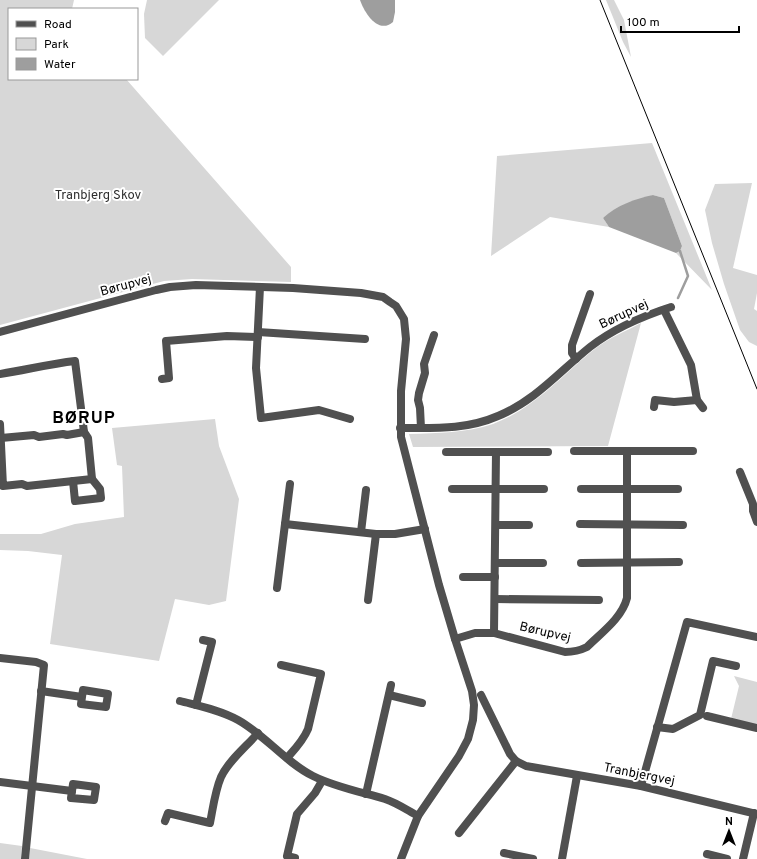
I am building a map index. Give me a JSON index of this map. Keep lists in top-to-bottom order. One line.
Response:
{"streets":{"street":["Børupvej","Tranbjergvej"]},"districts":["BØRUP"],"parks":["Tranbjerg Skov"],"legend":["Road","Park","Water"],"scale_bar":"100 m","north":"top"}
